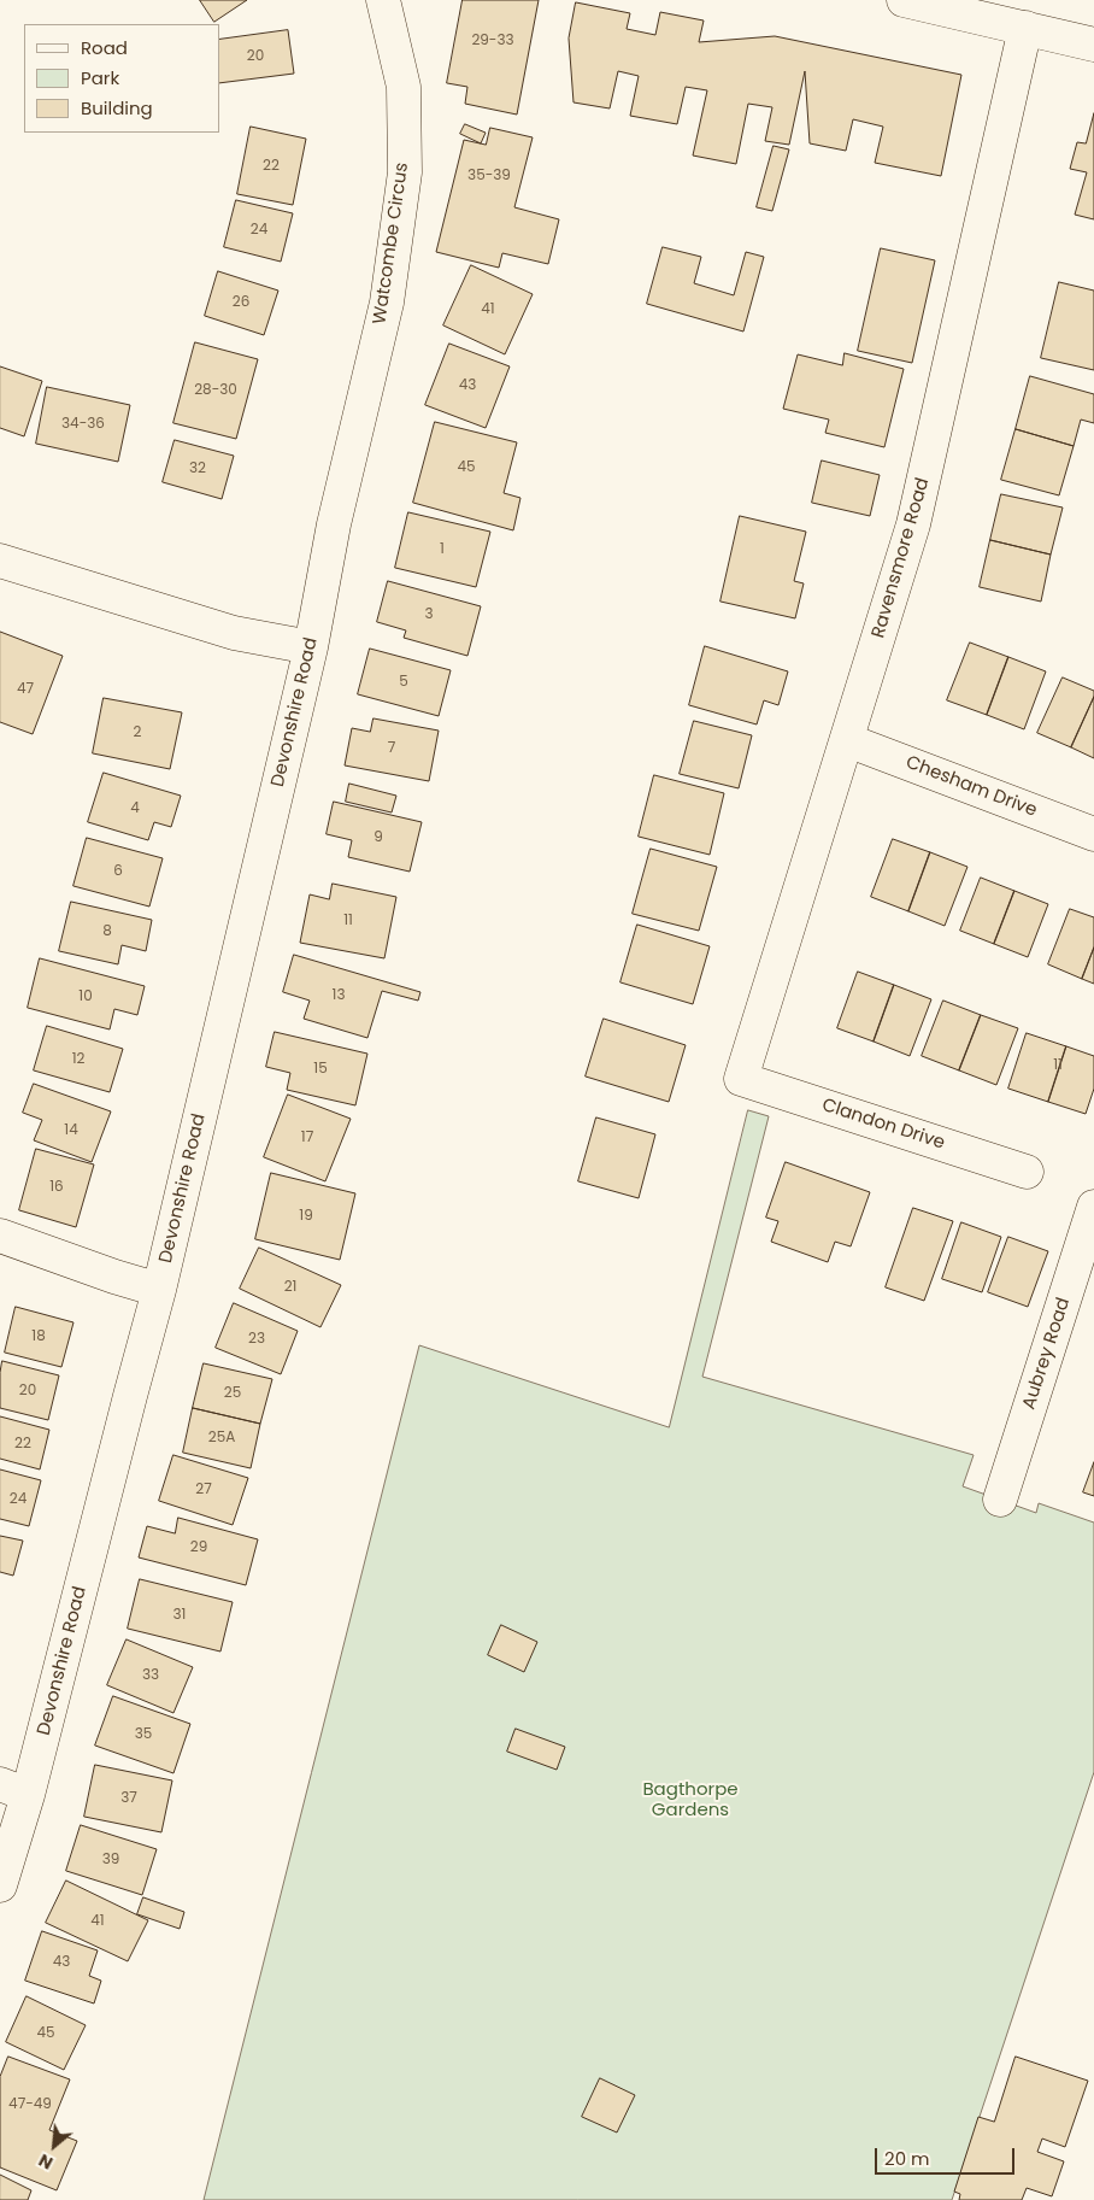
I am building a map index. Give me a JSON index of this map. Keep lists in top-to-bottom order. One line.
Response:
{"streets":{"street":["Watcombe Circus","Ravensmore Road","Devonshire Road","Chesham Drive","Clandon Drive","Aubrey Road"]},"crossings":[["Watcombe Circus","Devonshire Road"],["Ravensmore Road","Chesham Drive"],["Ravensmore Road","Clandon Drive"]],"parks":["Bagthorpe Gardens"],"house_numbers":["29-33","20","22","35-39","24","26","41","43","28-30","34-36","45","32","1","3","5","47","2","7","4","9","6","11","8","13","10","12","11","15","14","17","16","19","21","18","23","20","25","25A","22","27","24","29","31","33","35","37","39","41","43","45","47-49"],"legend":["Road","Park","Building"],"scale_bar":"20 m","north":"bottom left"}
